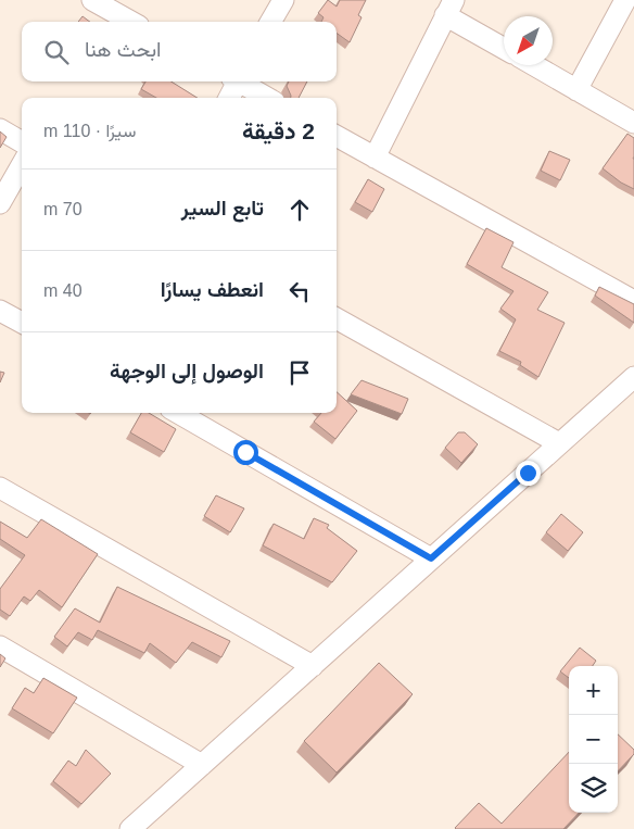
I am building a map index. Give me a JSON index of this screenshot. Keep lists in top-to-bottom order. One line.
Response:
{"north":"bottom left","page":{"search":"ابحث هنا","heading":["2 دقيقة","سيرًا · 110 m"],"list":[["تابع السير","70 m"],["انعطف يسارًا","40 m"],"الوصول إلى الوجهة"],"map_buttons":["+","−"]}}
